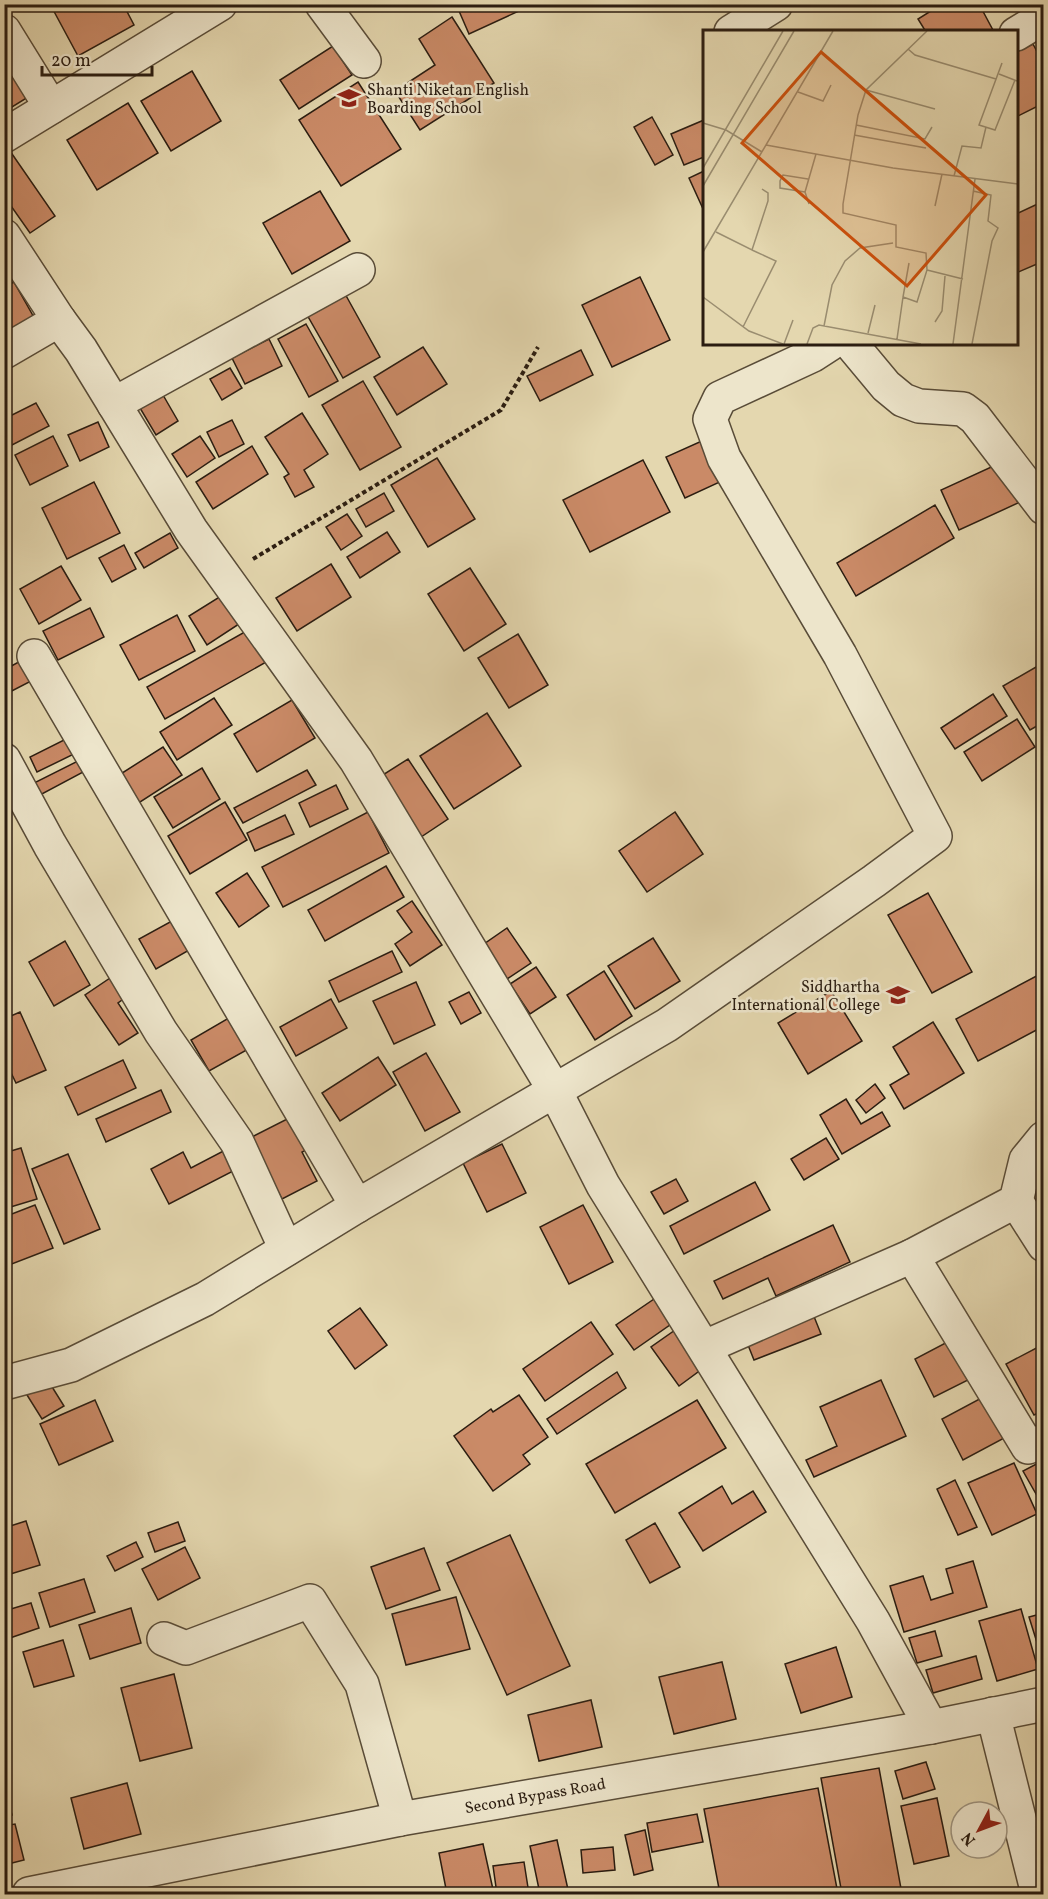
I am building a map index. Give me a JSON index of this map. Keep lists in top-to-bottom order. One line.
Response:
{"streets":{"street":["Second Bypass Road"]},"places":{"school or university":["Shanti Niketan English Boarding School","Siddhartha International College"]},"scale_bar":"20 m","north":"bottom left"}
